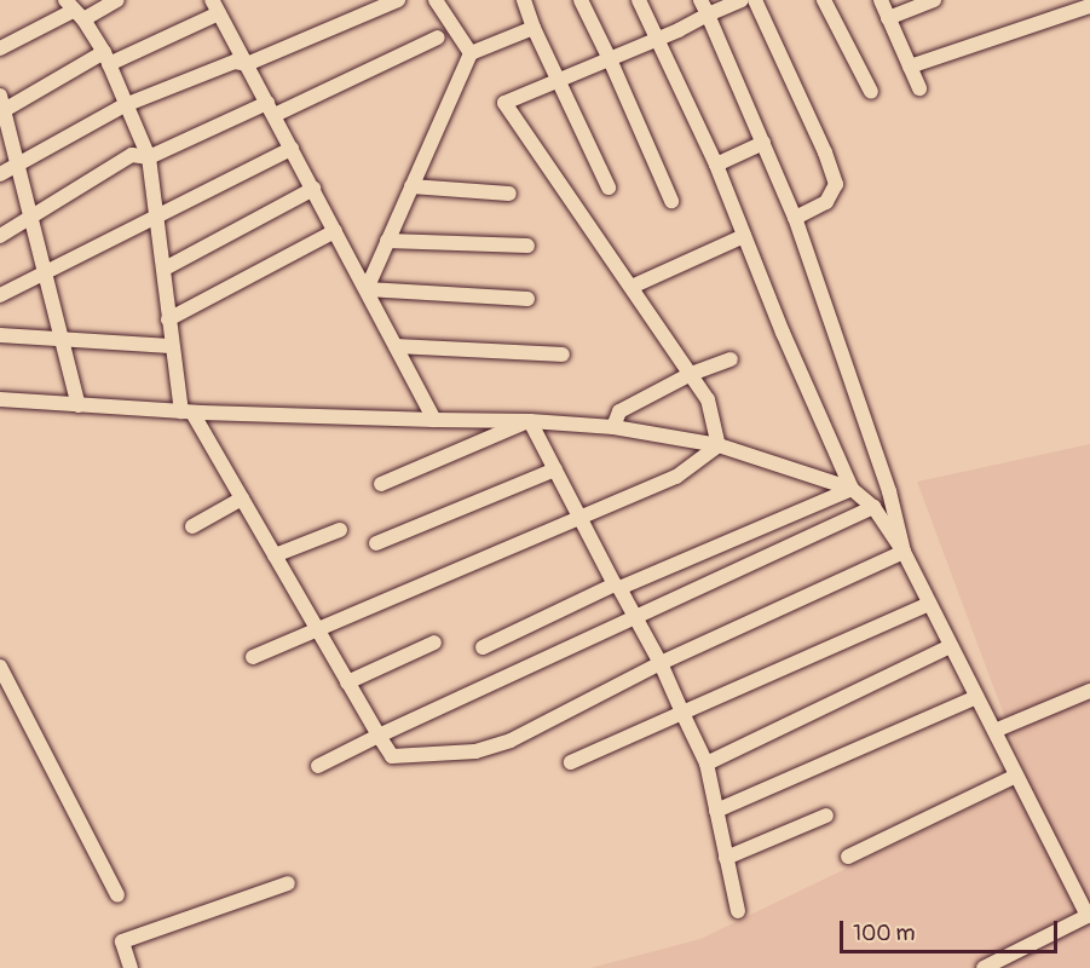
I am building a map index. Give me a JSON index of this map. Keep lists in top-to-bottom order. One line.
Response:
{"scale_bar":"100 m"}
